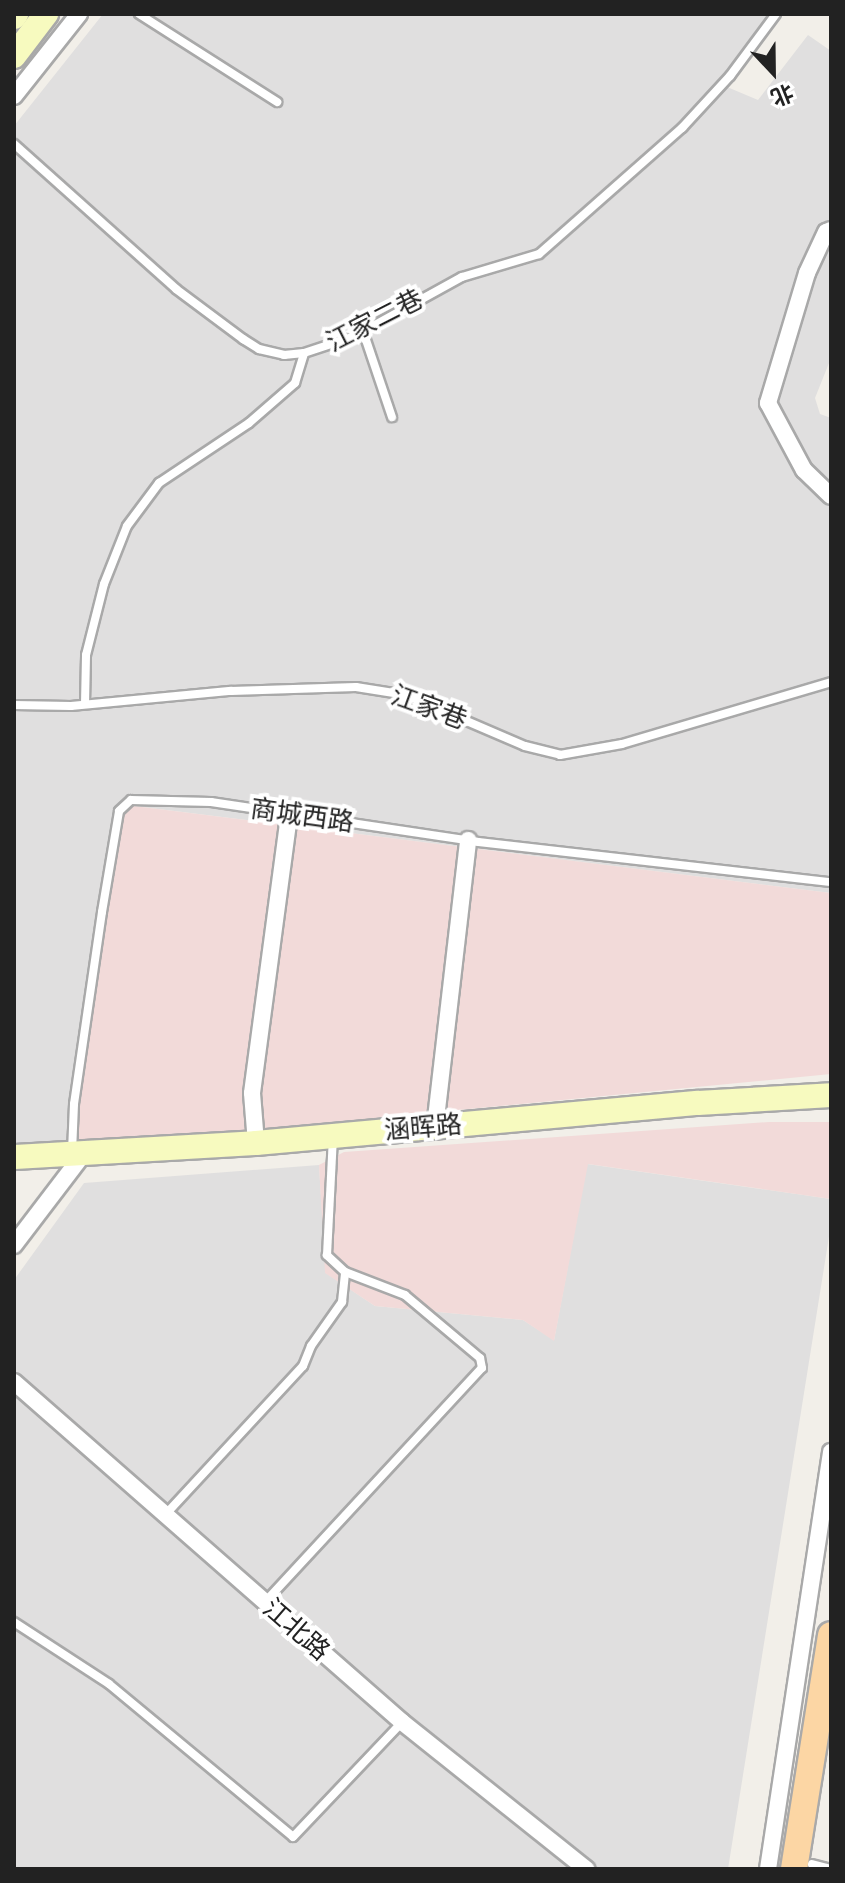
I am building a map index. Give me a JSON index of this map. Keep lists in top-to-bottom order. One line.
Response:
{"streets":{"street":["涵晖路","江北路"],"lane":["江家二巷","江家巷","商城西路"]},"crossings":[["江家二巷","江家巷"],["商城西路","涵晖路"]],"north":"bottom"}
